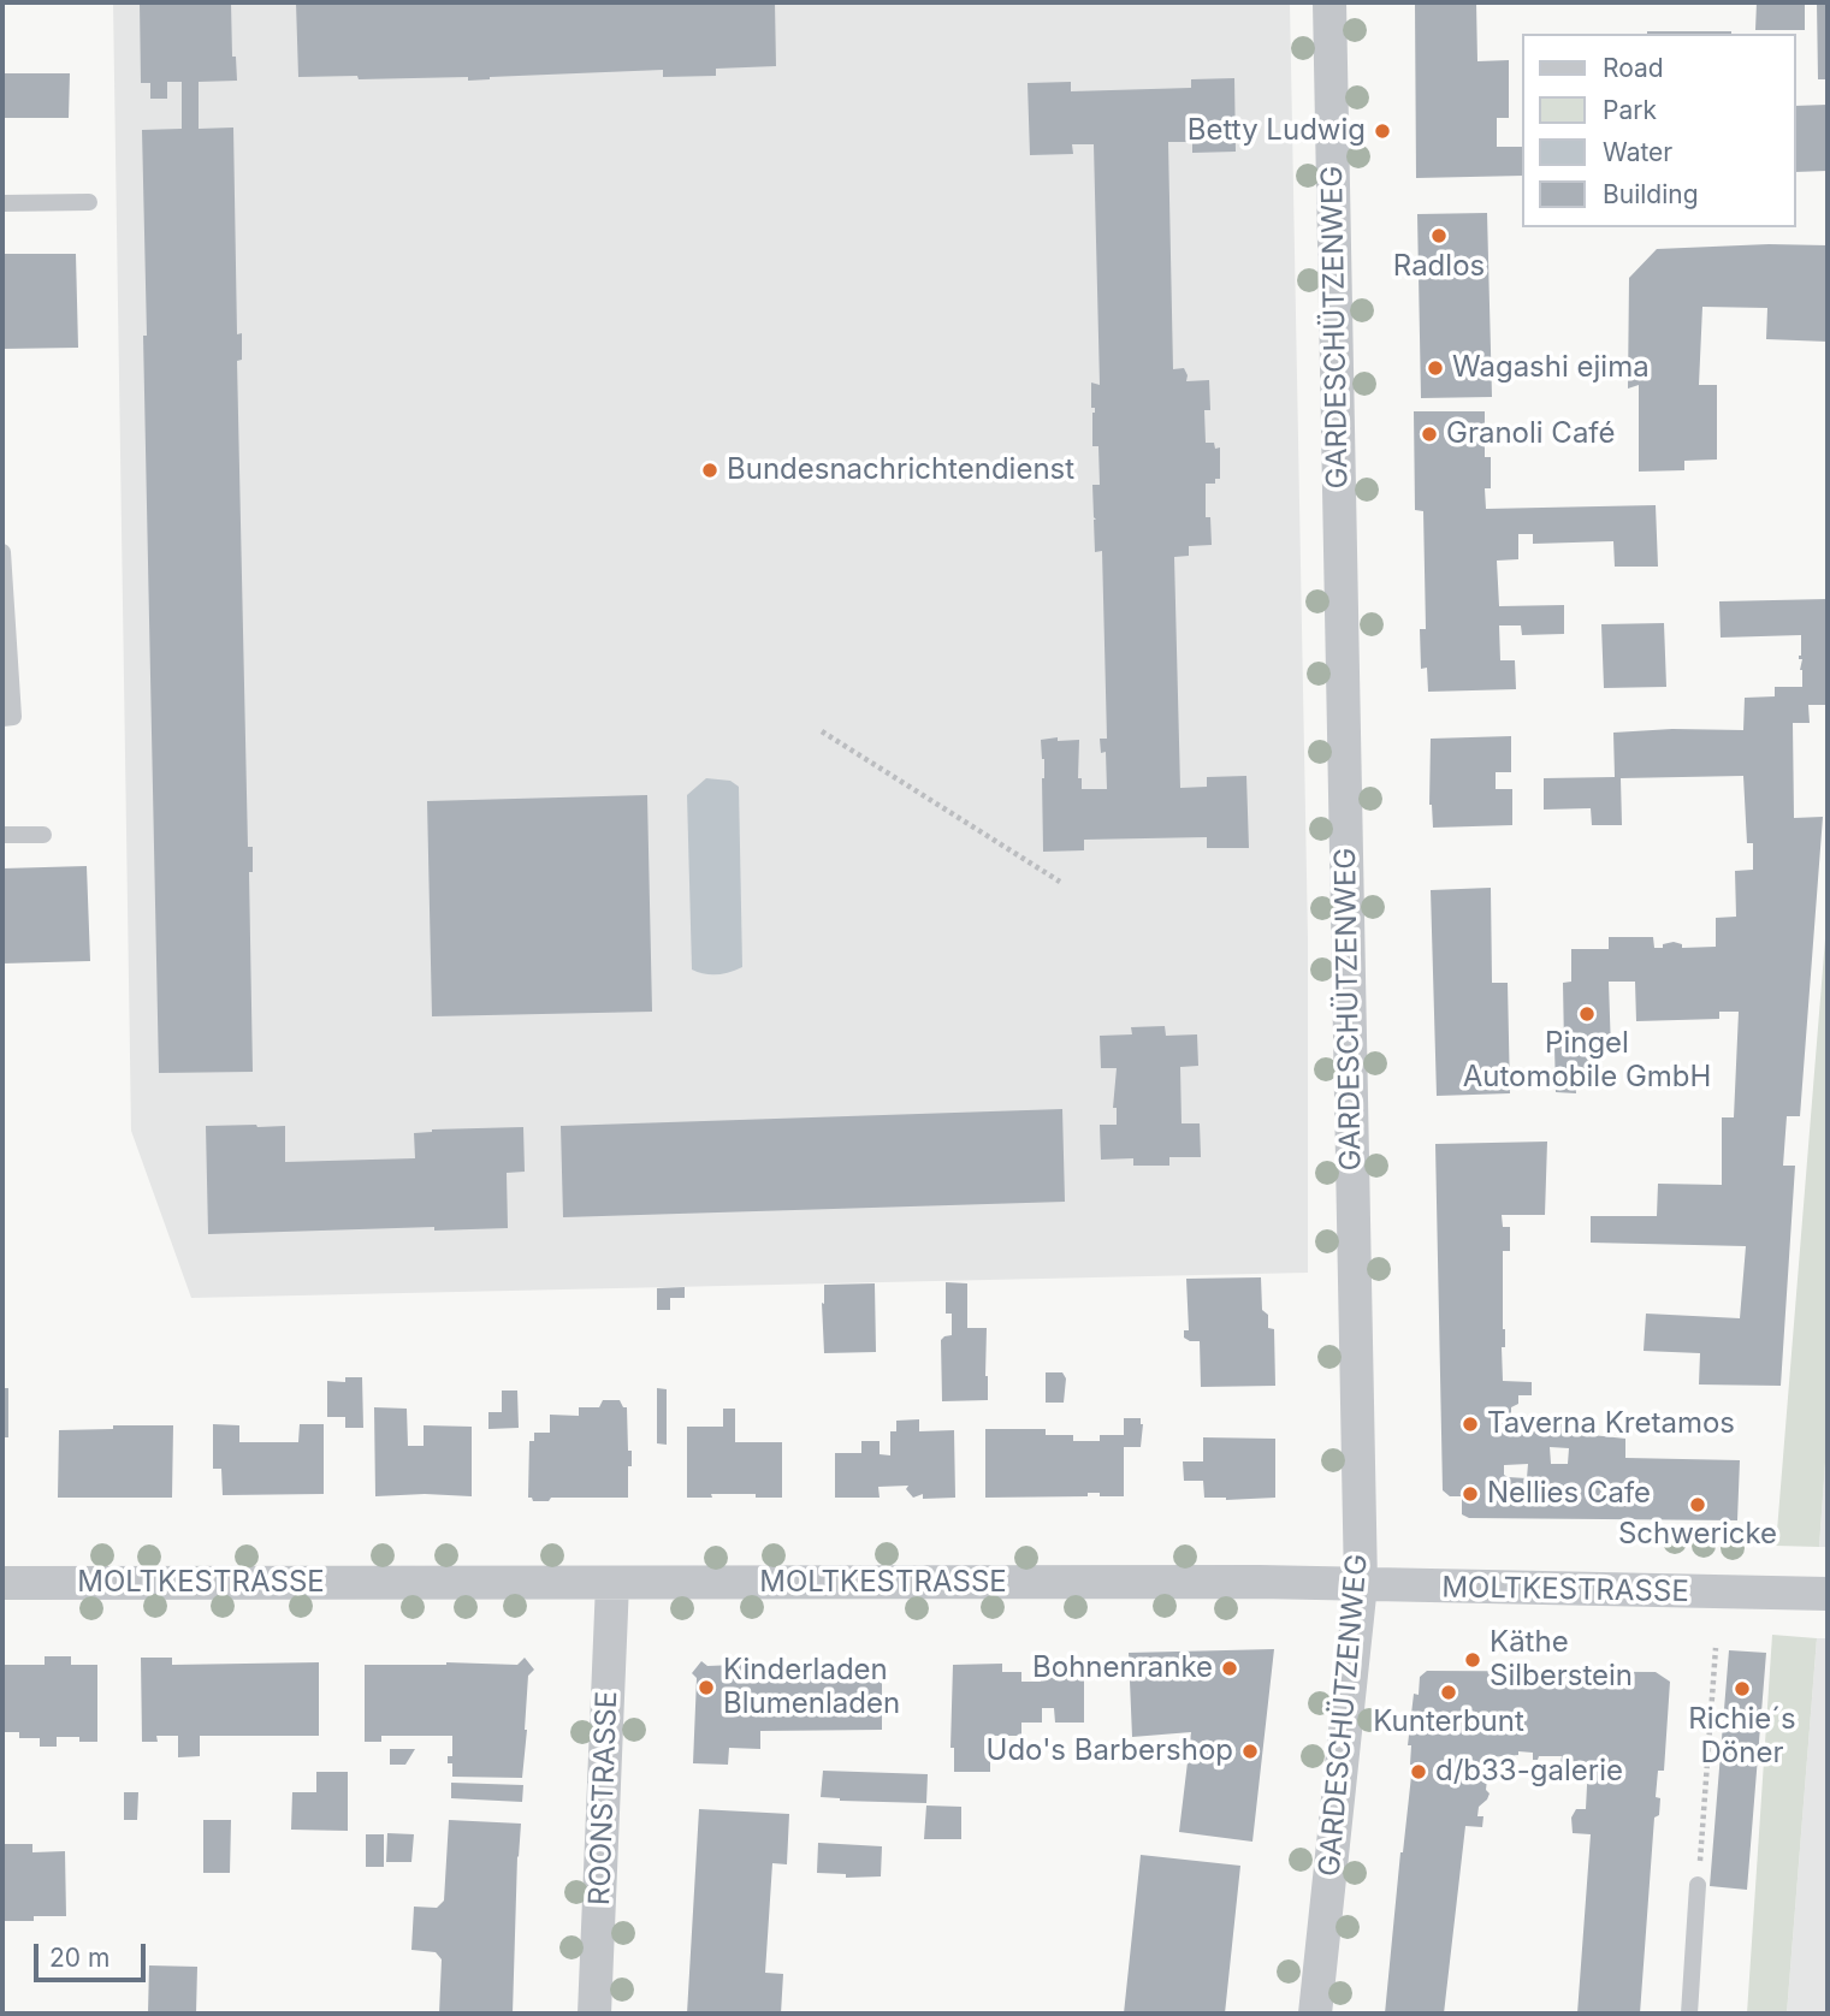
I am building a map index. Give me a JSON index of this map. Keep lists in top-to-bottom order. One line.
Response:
{"streets":{"street":["GARDESCHÜTZENWEG","MOLTKESTRASSE","ROONSTRASSE"]},"crossings":[["GARDESCHÜTZENWEG","MOLTKESTRASSE"],["MOLTKESTRASSE","ROONSTRASSE"]],"places":["Betty Ludwig","Radlos","Wagashi ejima","Granoli Café","Bundesnachrichtendienst","Pingel Automobile GmbH","Taverna Kretamos","Nellies Cafe","Schwericke","Käthe Silberstein","Bohnenranke","Kinderladen Blumenladen","Richie´s Döner","Kunterbunt","Udo's Barbershop","d/b33-galerie"],"legend":["Road","Park","Water","Building"],"scale_bar":"20 m"}
